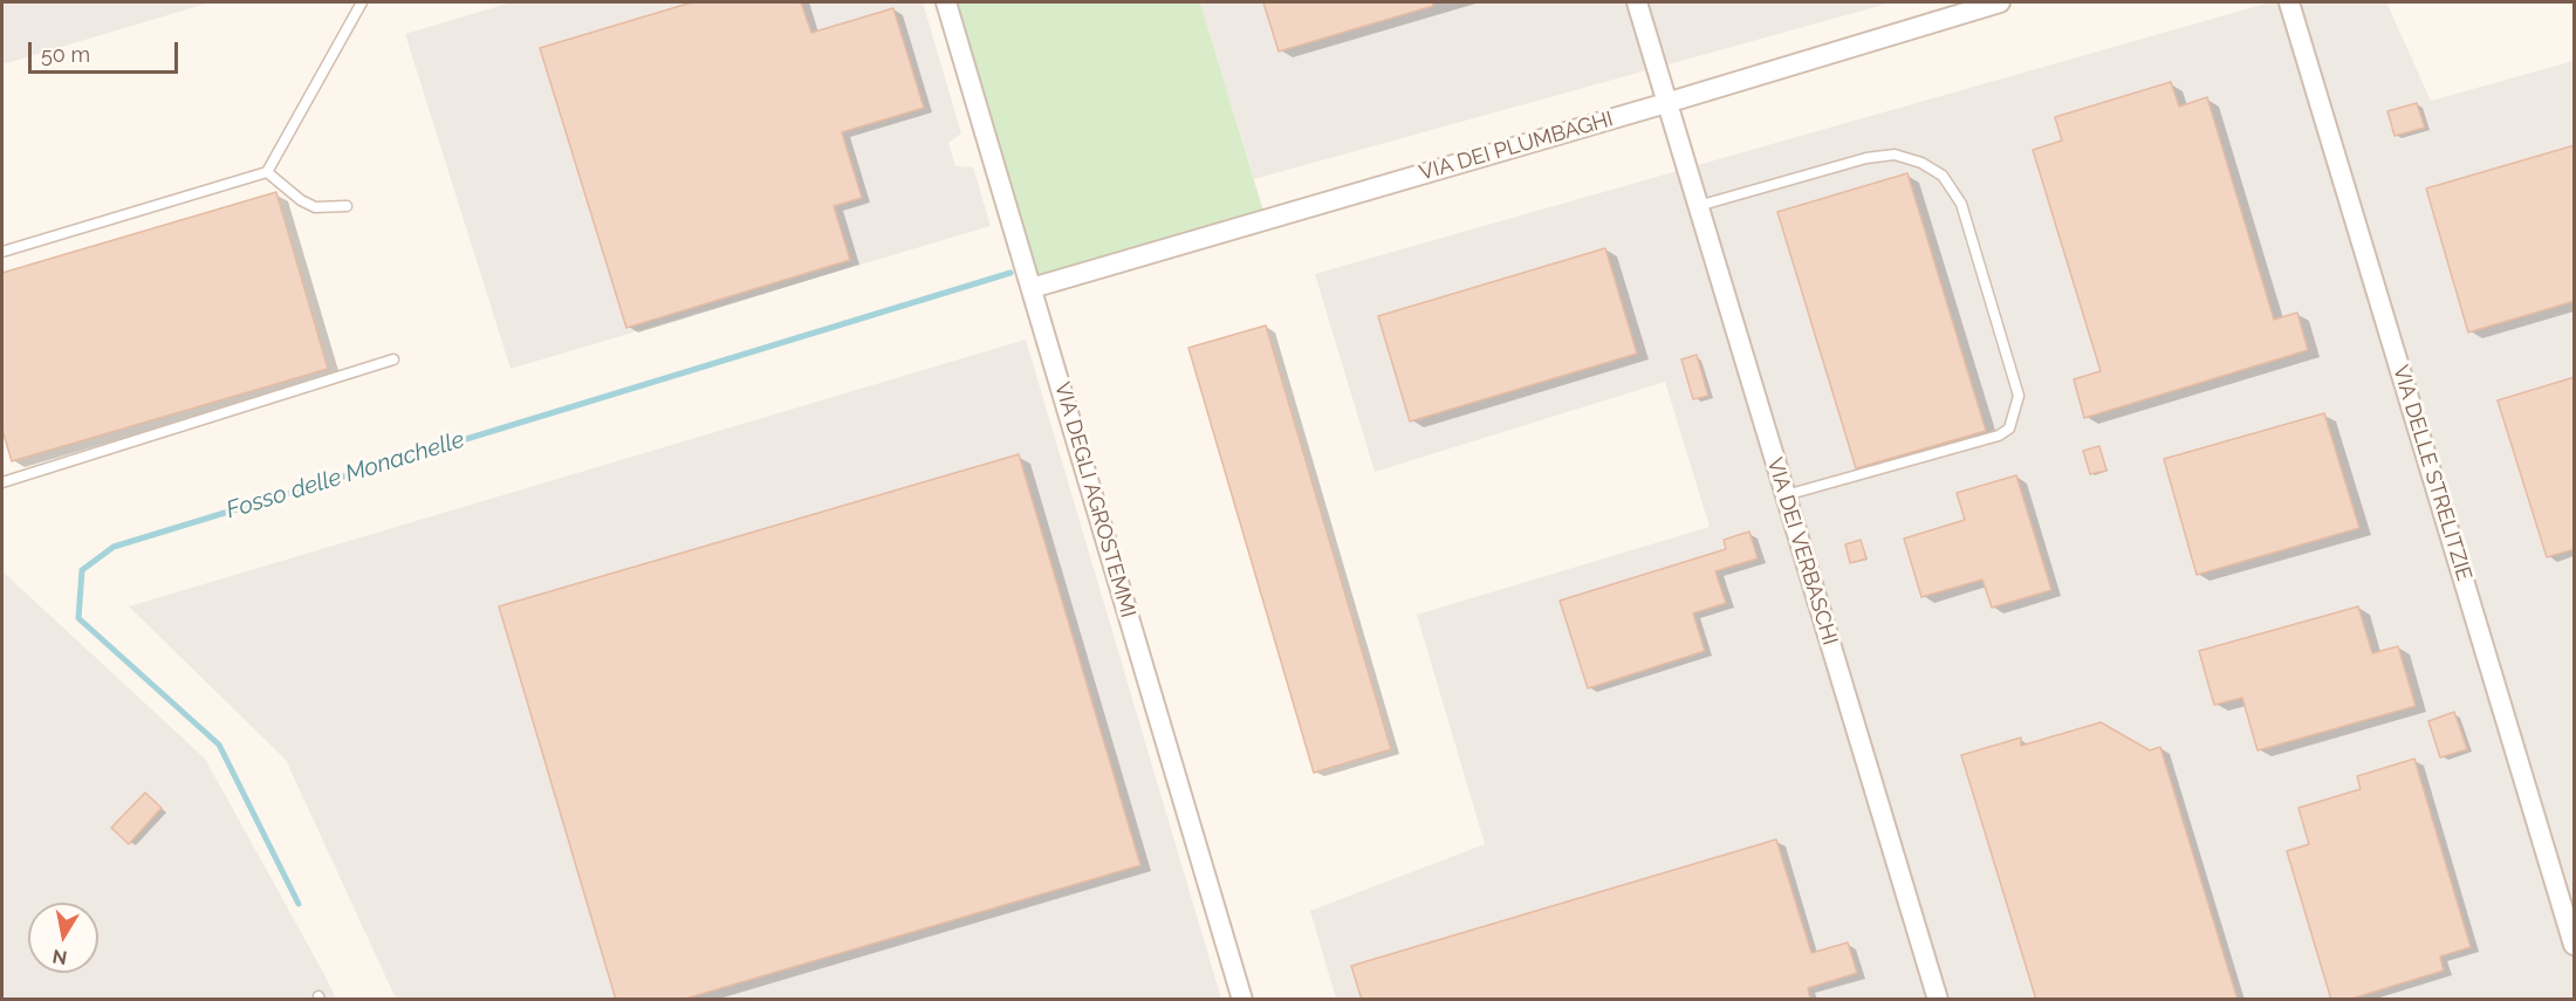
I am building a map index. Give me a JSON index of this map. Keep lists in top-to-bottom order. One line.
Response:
{"streets":{"street":["VIA DEI PLUMBAGHI","VIA DELLE STRELITZIE","VIA DEGLI AGROSTEMMI","VIA DEI VERBASCHI"]},"crossings":[["VIA DEI PLUMBAGHI","VIA DEGLI AGROSTEMMI"],["VIA DEI PLUMBAGHI","VIA DEI VERBASCHI"]],"water":["Fosso delle Monachelle"],"scale_bar":"50 m","north":"bottom"}
